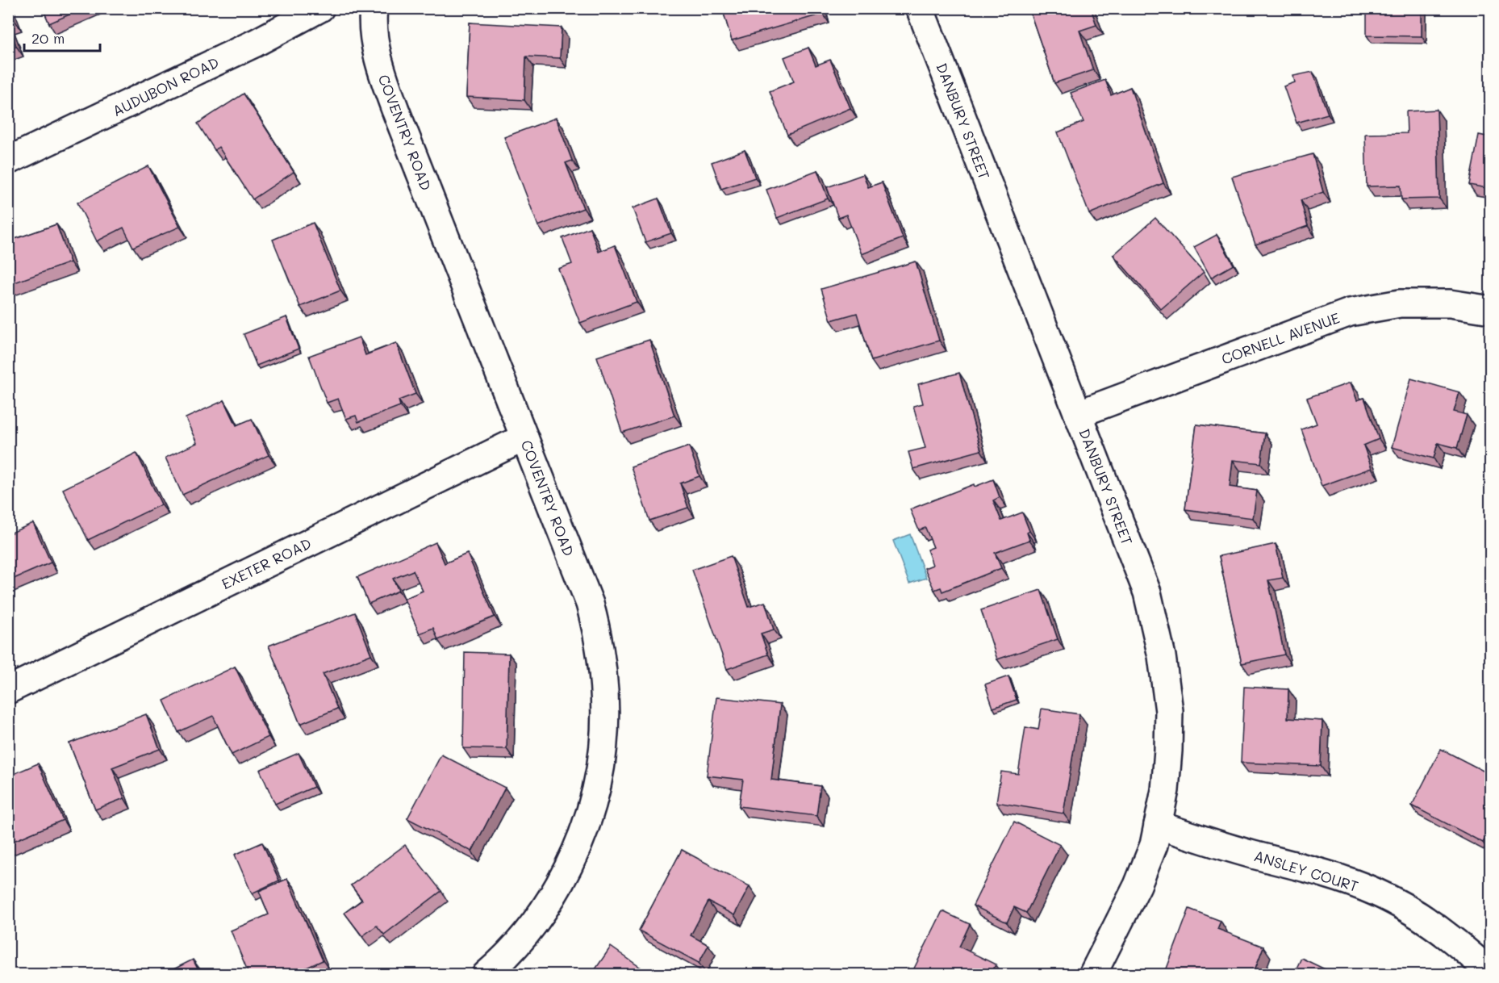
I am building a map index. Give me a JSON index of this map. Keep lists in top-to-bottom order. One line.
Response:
{"streets":{"street":["AUDUBON ROAD","DANBURY STREET","COVENTRY ROAD","CORNELL AVENUE","EXETER ROAD","ANSLEY COURT"]},"crossings":[["DANBURY STREET","CORNELL AVENUE"],["DANBURY STREET","ANSLEY COURT"],["COVENTRY ROAD","EXETER ROAD"]],"scale_bar":"20 m"}
